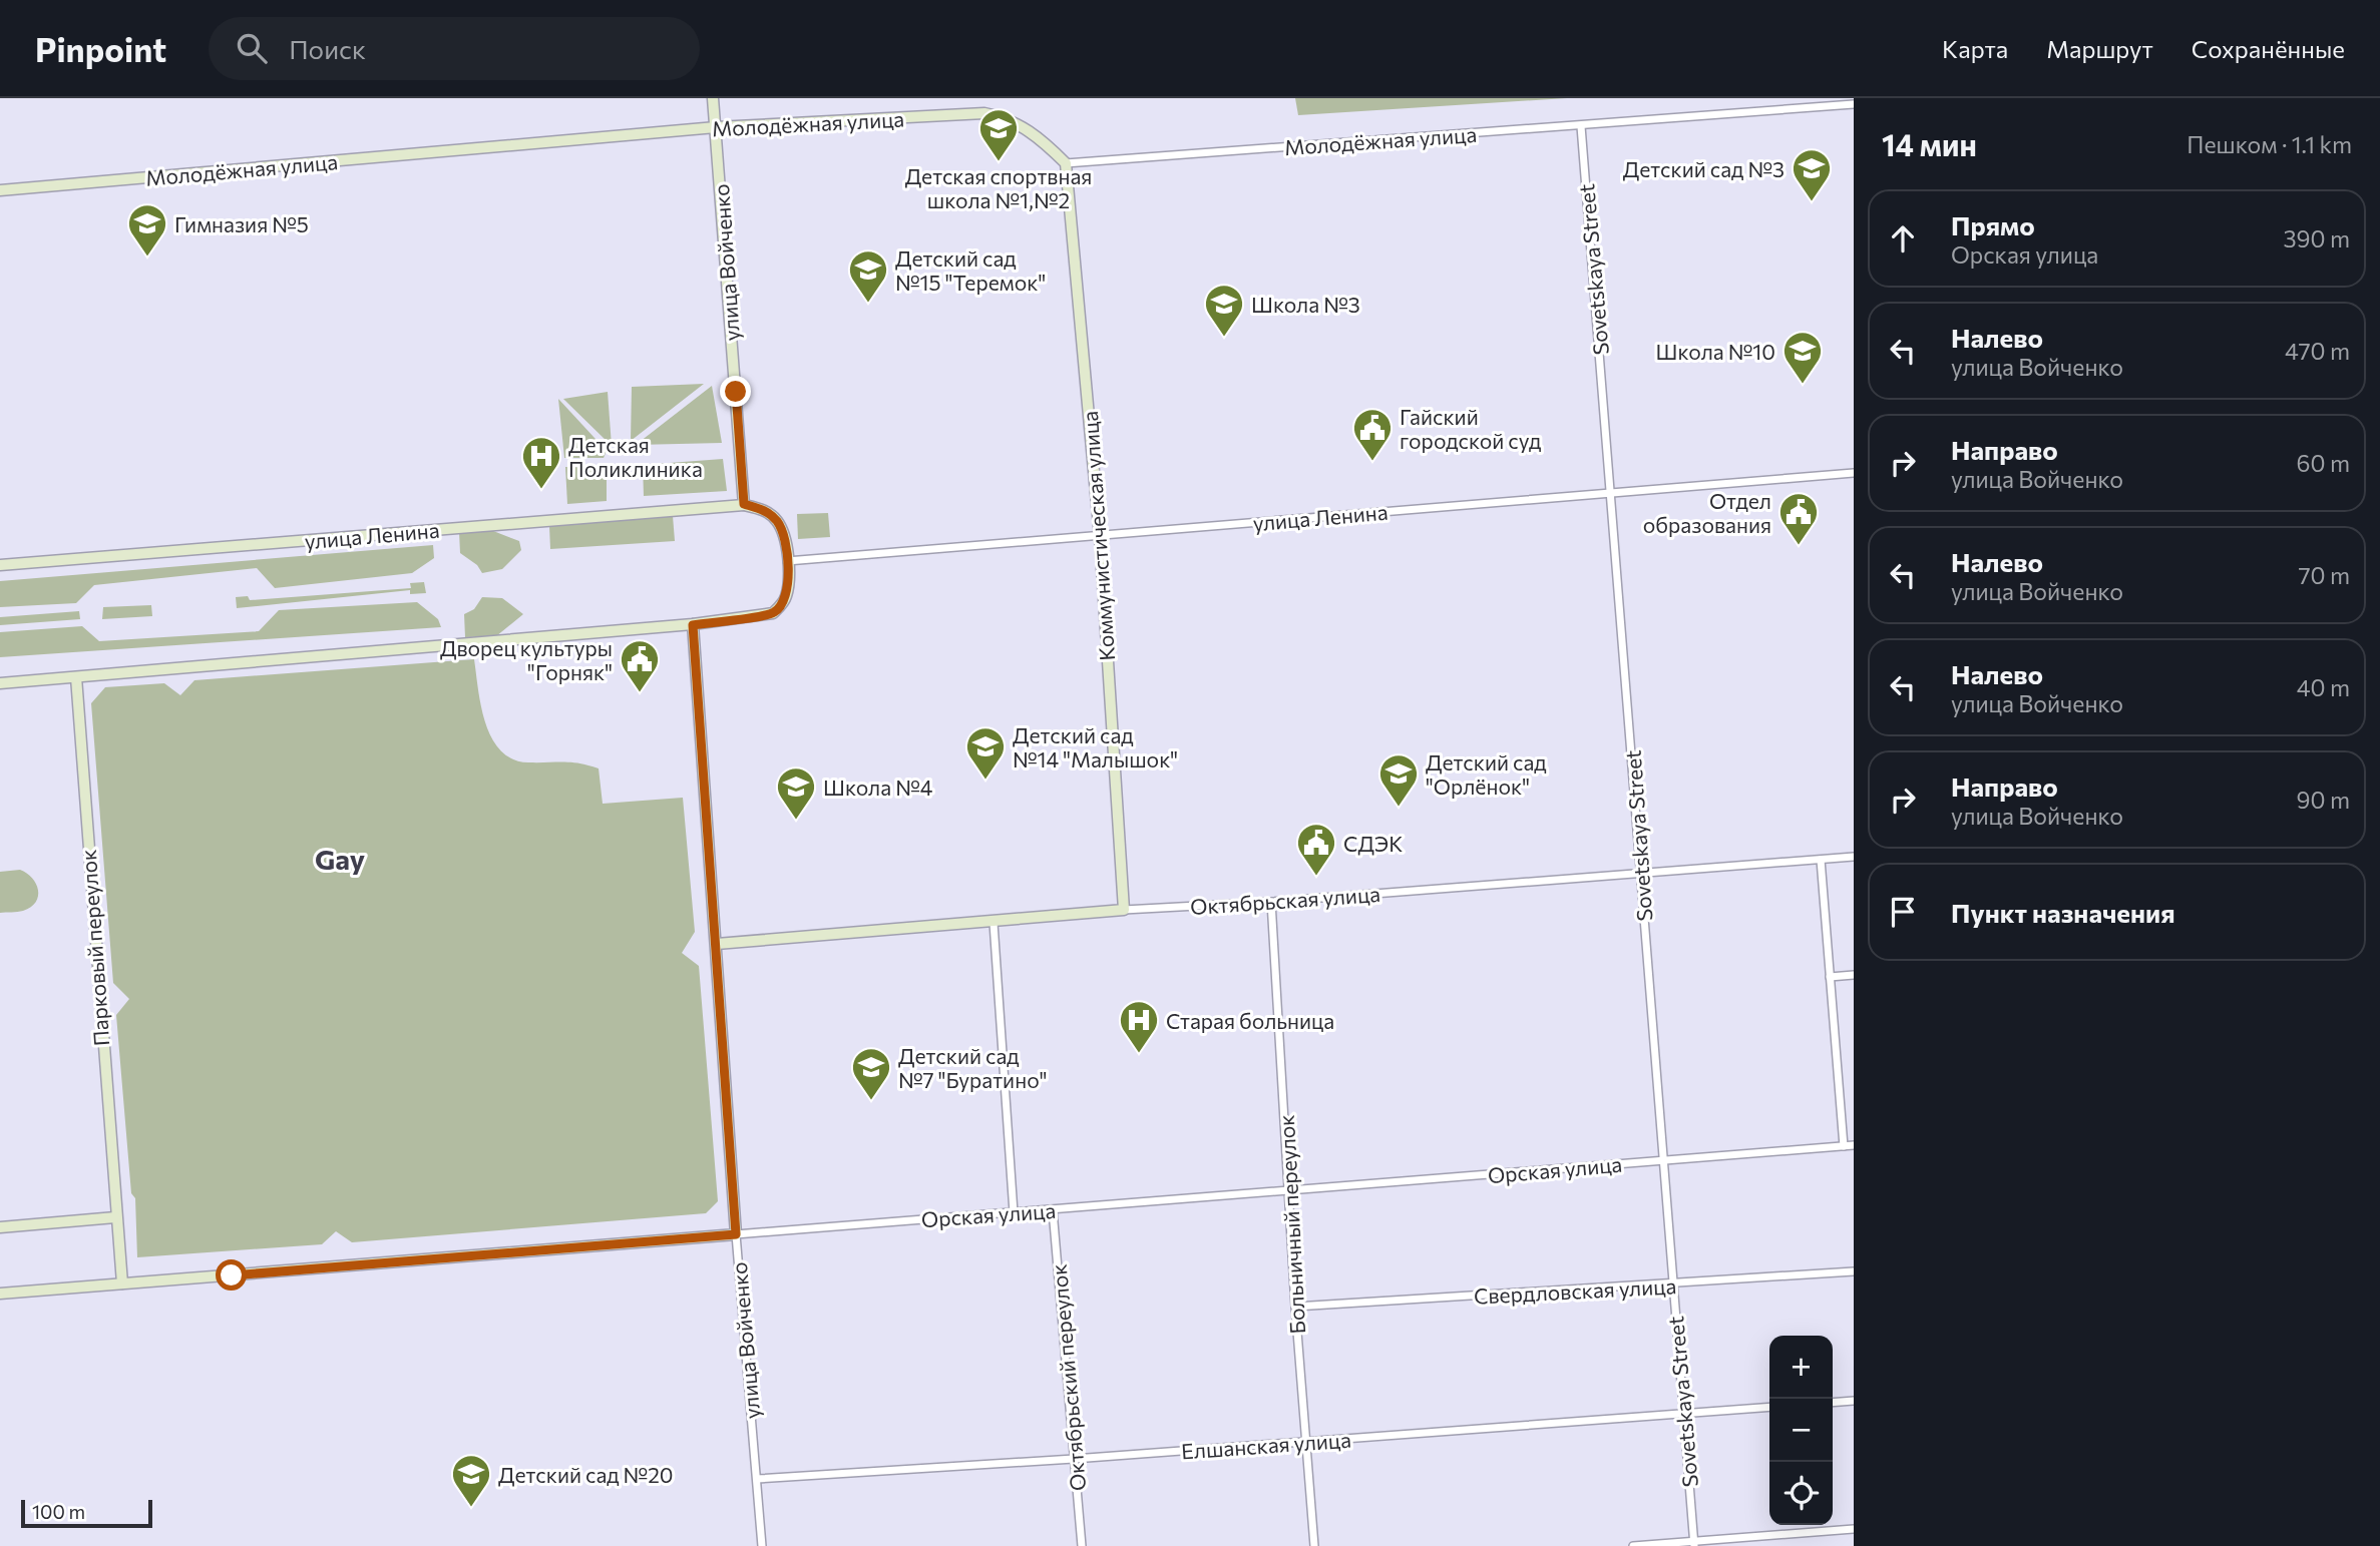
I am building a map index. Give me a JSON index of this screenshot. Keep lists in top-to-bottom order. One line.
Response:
{"streets":{"main road":["Молодёжная улица","улица Войченко","улица Ленина","Коммунистическая улица","Октябрьская улица","Парковый переулок","Орская улица"],"street":["Sovetskaya Street","Больничный переулок","Свердловская улица","Октябрьский переулок","Елшанская улица"]},"crossings":[["Молодёжная улица","улица Войченко"],["Молодёжная улица","Sovetskaya Street"],["Молодёжная улица","Коммунистическая улица"],["улица Войченко","улица Ленина"],["улица Войченко","Октябрьская улица"],["улица Войченко","Орская улица"],["улица Войченко","Елшанская улица"],["Sovetskaya Street","улица Ленина"],["Sovetskaya Street","Октябрьская улица"],["Sovetskaya Street","Орская улица"],["Sovetskaya Street","Свердловская улица"],["Sovetskaya Street","Елшанская улица"],["улица Ленина","Коммунистическая улица"],["Коммунистическая улица","Октябрьская улица"],["Октябрьская улица","Больничный переулок"],["Орская улица","Больничный переулок"],["Орская улица","Октябрьский переулок"],["Больничный переулок","Свердловская улица"],["Больничный переулок","Елшанская улица"],["Октябрьский переулок","Елшанская улица"]],"districts":["Gay"],"places":{"school or university":["Детская спортвная школа №1,№2","Детский сад №3","Гимназия №5","Детский сад №15 \"Теремок\"","Школа №3","Школа №10","Детский сад №14 \"Малышок\"","Детский сад \"Орлёнок\"","Школа №4","Детский сад №7 \"Буратино\"","Детский сад №20"],"public building":["Гайский городской суд","Отдел образования","Дворец культуры \"Горняк\"","СДЭК"],"hospital":["Детская Поликлиника","Старая больница"]},"scale_bar":"100 m","page":{"header":"Pinpoint","search":"Поиск","nav":["Карта","Маршрут","Сохранённые"],"heading":["14 мин","Пешком · 1.1 km"],"list":[["Прямо","Орская улица","390 m"],["Налево","улица Войченко","470 m"],["Направо","улица Войченко","60 m"],["Налево","улица Войченко","70 m"],["Налево","улица Войченко","40 m"],["Направо","улица Войченко","90 m"],"Пункт назначения"],"map_buttons":["+","−"],"scale":"100 m"}}
